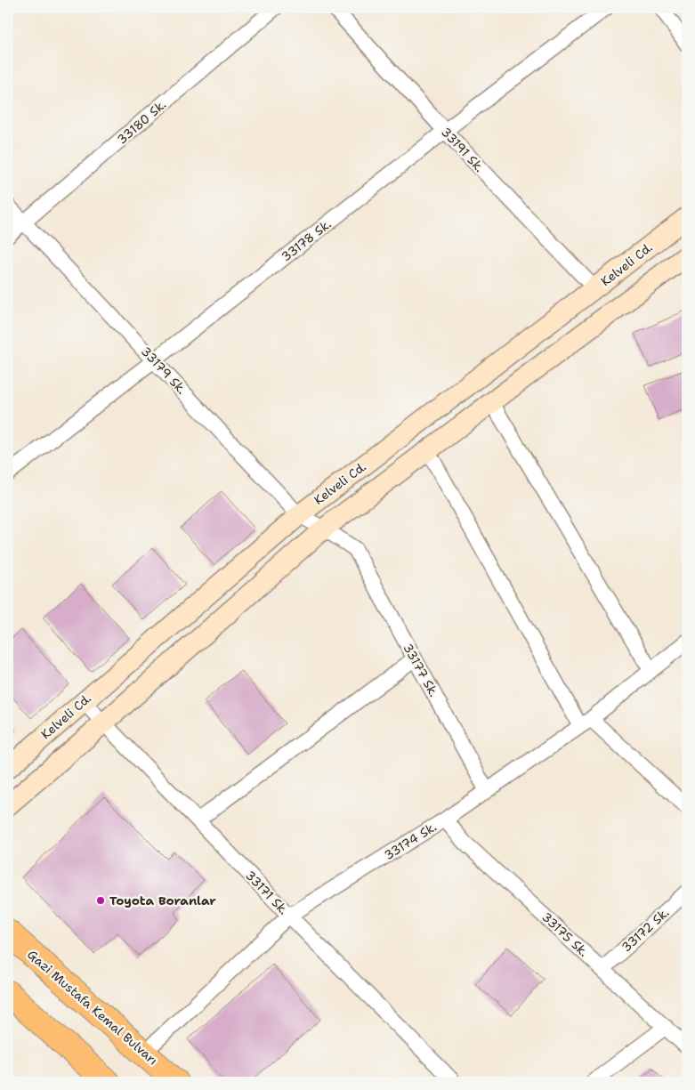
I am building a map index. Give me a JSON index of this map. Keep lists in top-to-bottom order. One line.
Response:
{"streets":{"highway":["Gazi Mustafa Kemal Bulvarı"],"street":["33180 Sk.","33191 Sk.","33178 Sk.","Kelveli Cd.","33179 Sk.","33177 Sk.","33174 Sk.","33171 Sk.","33172 Sk.","33175 Sk."]},"crossings":[["33180 Sk.","33179 Sk."],["33191 Sk.","33178 Sk."],["33191 Sk.","Kelveli Cd."],["33178 Sk.","33179 Sk."],["Kelveli Cd.","33179 Sk."],["Kelveli Cd.","33171 Sk."],["33179 Sk.","33177 Sk."],["33177 Sk.","33174 Sk."],["33174 Sk.","33171 Sk."],["33174 Sk.","33175 Sk."],["33174 Sk.","Gazi Mustafa Kemal Bulvarı"],["33172 Sk.","33175 Sk."]],"places":["Toyota Boranlar"]}
